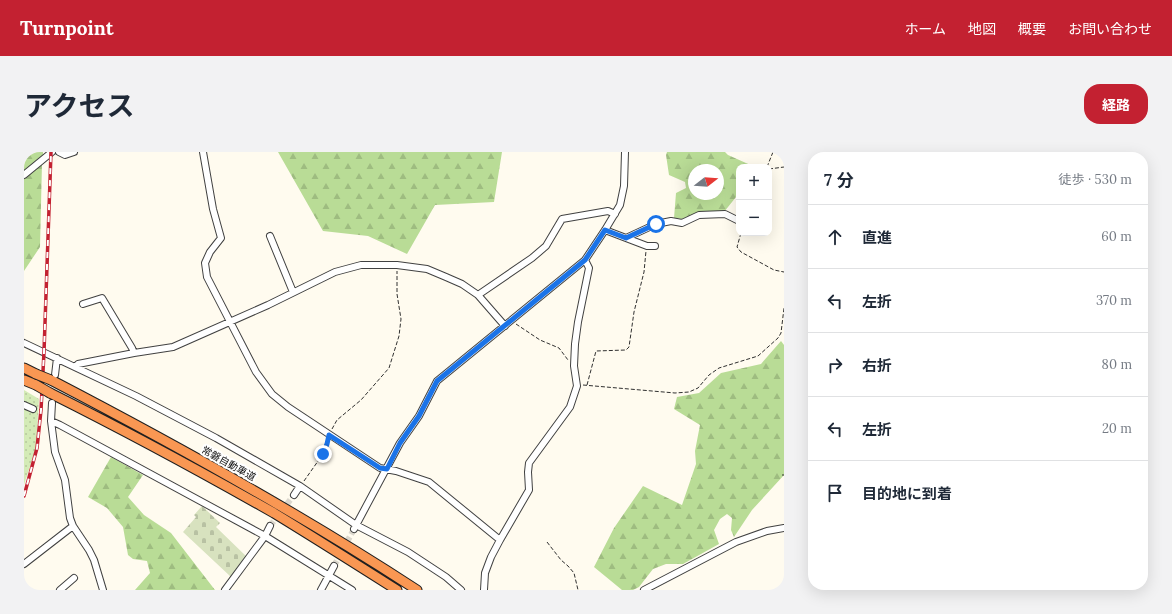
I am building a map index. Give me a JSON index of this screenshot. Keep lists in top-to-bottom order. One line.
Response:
{"streets":{"highway":["常磐自動車道"]},"north":"right","page":{"header":"Turnpoint","nav":["ホーム","地図","概要","お問い合わせ"],"title":"アクセス","buttons":"経路","heading":["7 分","徒歩 · 530 m"],"map_buttons":["+","−"],"list":[["直進","60 m"],["左折","370 m"],["右折","80 m"],["左折","20 m"],"目的地に到着"]}}
